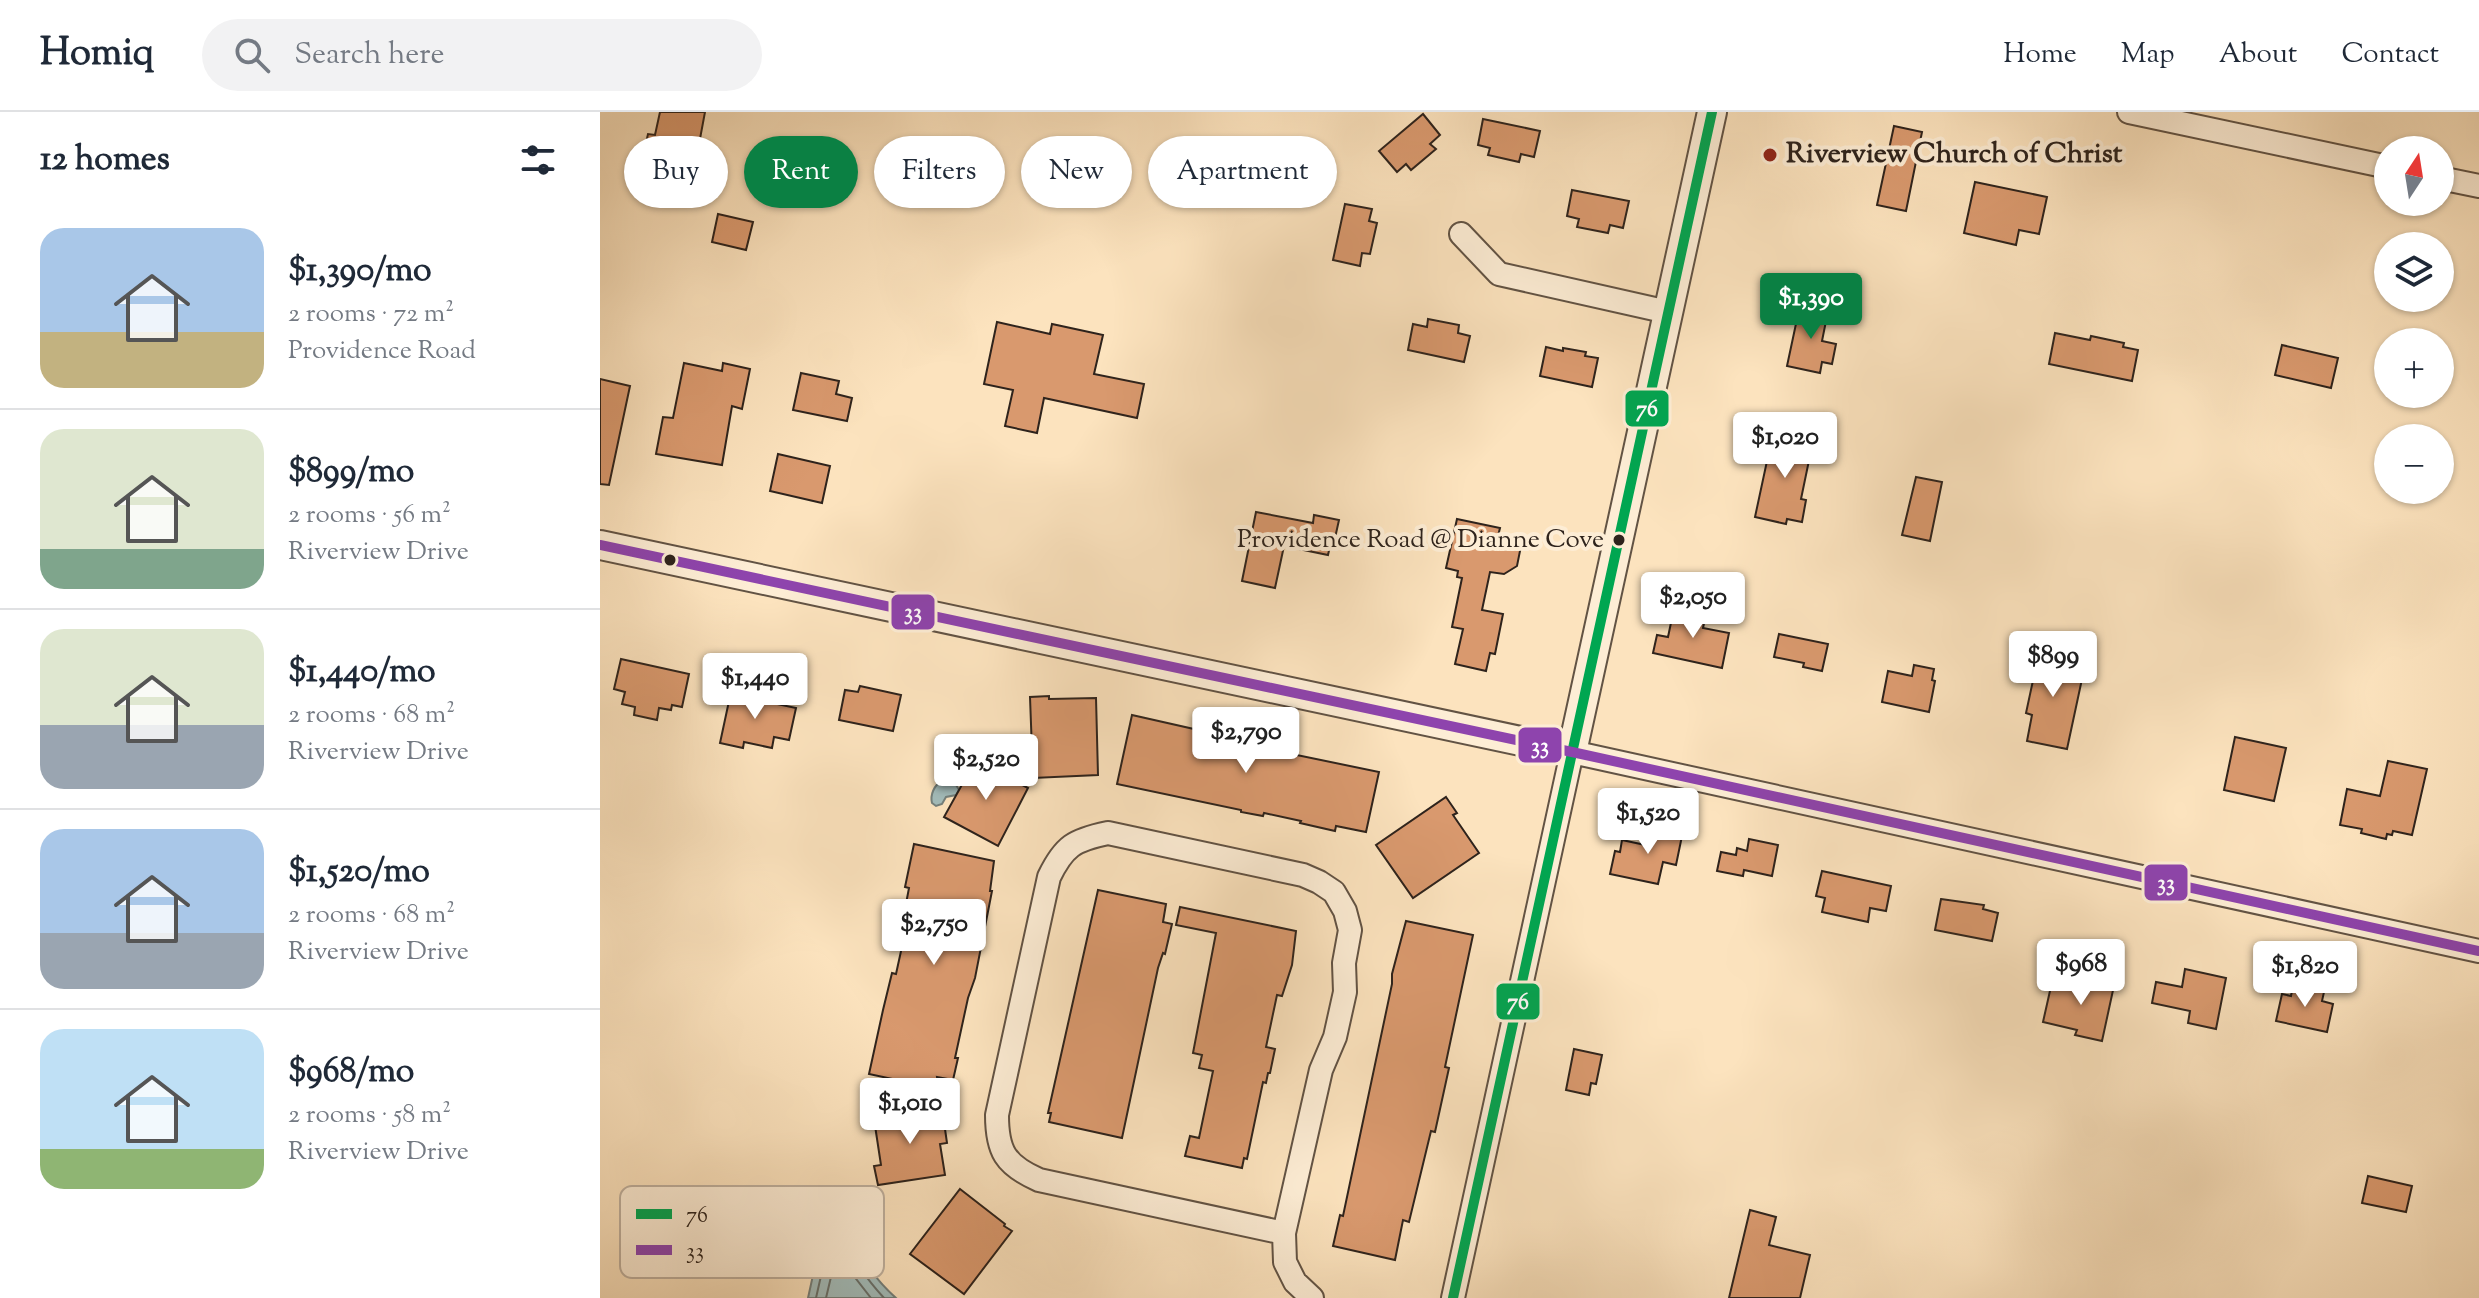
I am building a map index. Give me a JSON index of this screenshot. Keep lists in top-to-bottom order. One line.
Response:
{"places":["Riverview Church of Christ","Providence Road @ Dianne Cove"],"lines":["transit line 76","transit line 33"],"legend":["76","33"],"north":"top","page":{"header":"Homiq","search":"Search here","nav":["Home","Map","About","Contact"],"heading":"12 homes","map_buttons":["+","−"],"chip":["Buy","Rent","Filters","New","Apartment"],"list":[{"name":"$1,390/mo","note":"2 rooms · 72 m² · Providence Road"},{"name":"$899/mo","note":"2 rooms · 56 m² · Riverview Drive"},{"name":"$1,440/mo","note":"2 rooms · 68 m² · Riverview Drive"},{"name":"$1,520/mo","note":"2 rooms · 68 m² · Riverview Drive"},{"name":"$968/mo","note":"2 rooms · 58 m² · Riverview Drive"}],"price":["$1,390","$1,020","$2,050","$899","$1,440","$2,790","$2,520","$1,520","$2,750","$968","$1,820","$1,010"]}}
